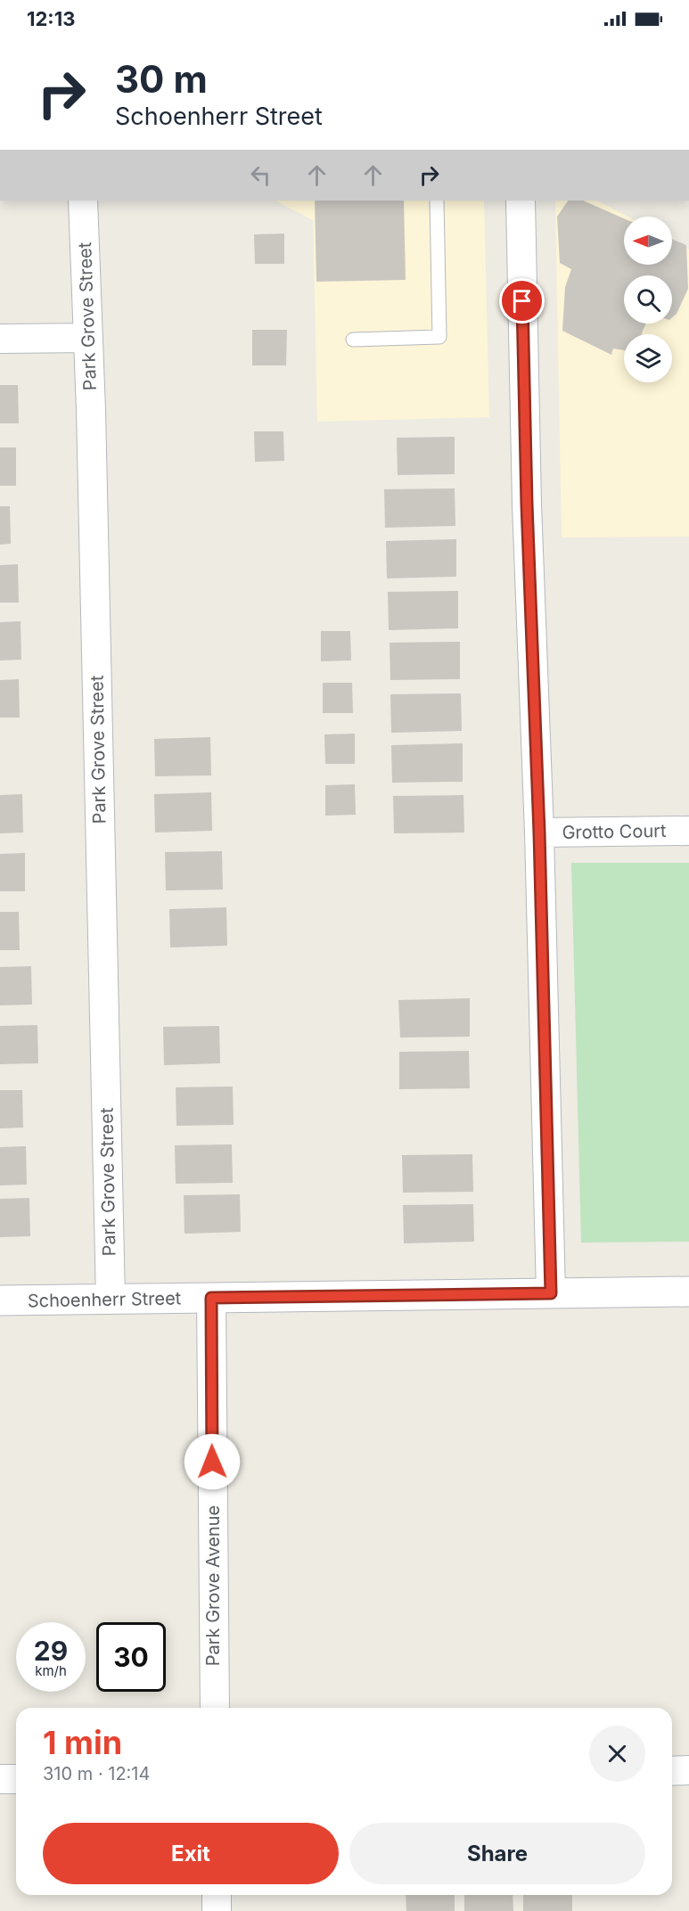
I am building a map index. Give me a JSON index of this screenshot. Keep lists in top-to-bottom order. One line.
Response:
{"streets":{"street":["Park Grove Street","Grotto Court","Schoenherr Street","Park Grove Avenue"]},"crossings":[["Park Grove Street","Schoenherr Street"],["Schoenherr Street","Park Grove Avenue"]],"north":"left","page":{"status":"12:13","turn":["30 m","Schoenherr Street"],"speed":"29 km/h","limit":"30","heading":["1 min","310 m · 12:14"],"buttons":["Exit","Share"]}}
